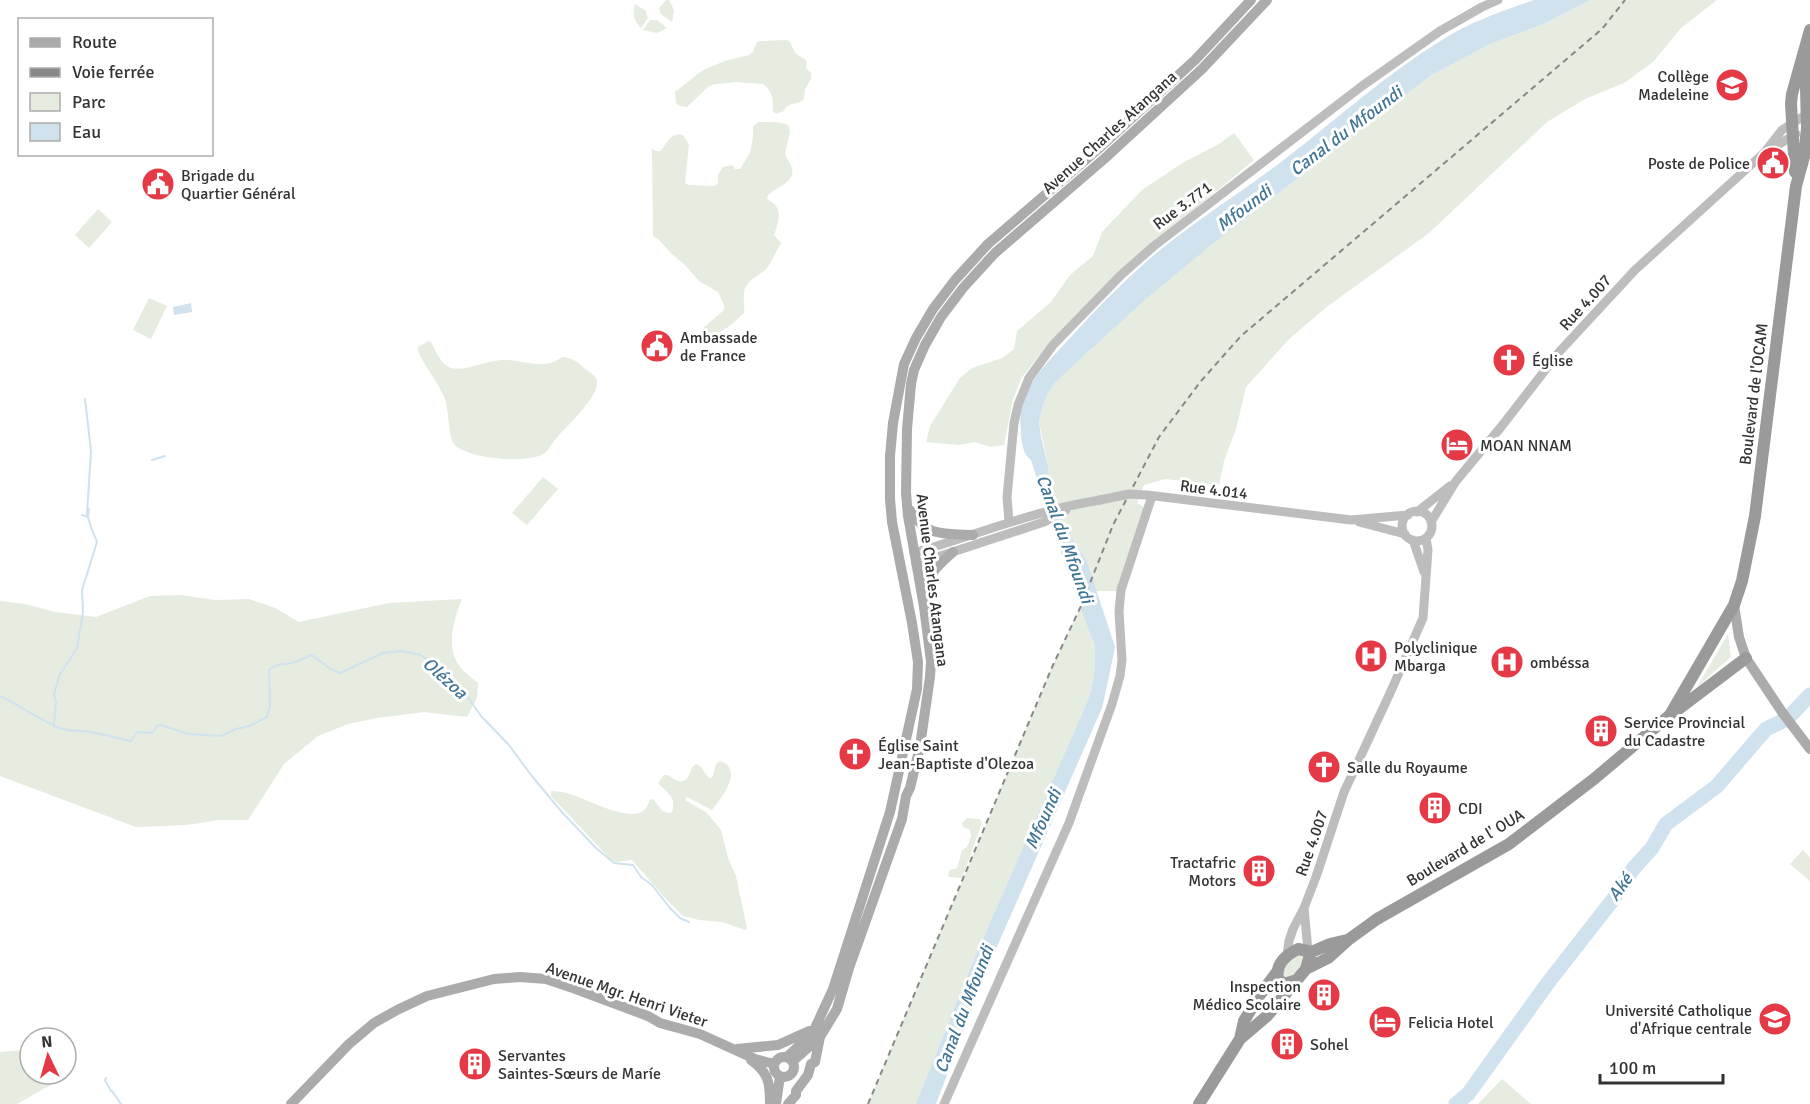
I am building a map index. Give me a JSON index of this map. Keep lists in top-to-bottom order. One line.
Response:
{"streets":{"highway":["Boulevard de l'OCAM","Boulevard de l' OUA"],"main road":["Avenue Charles Atangana","Rue 3.771","Rue 4.007","Rue 4.014","Avenue Mgr. Henri Vieter"]},"crossings":[["Avenue Charles Atangana","Rue 4.014"],["Rue 3.771","Rue 4.014"],["Rue 4.007","Boulevard de l'OCAM"],["Rue 4.007","Boulevard de l' OUA"],["Boulevard de l'OCAM","Boulevard de l' OUA"]],"water":["Canal du Mfoundi","Mfoundi","Olézoa","Aké"],"places":{"school or university":["Collège Madeleine","Université Catholique d'Afrique centrale"],"public building":["Poste de Police","Brigade du Quartier Général","Ambassade de France"],"church":["Église","Église Saint Jean-Baptiste d'Olezoa","Salle du Royaume"],"hotel":["MOAN NNAM","Felicia Hotel"],"hospital":["Polyclinique Mbarga","ombéssa"],"building":["Service Provincial du Cadastre","CDI","Tractafric Motors","Inspection Médico Scolaire","Sohel","Servantes Saintes-Sœurs de Maríe"]},"legend":["Route","Voie ferrée","Parc","Eau"],"scale_bar":"100 m","north":"top"}
